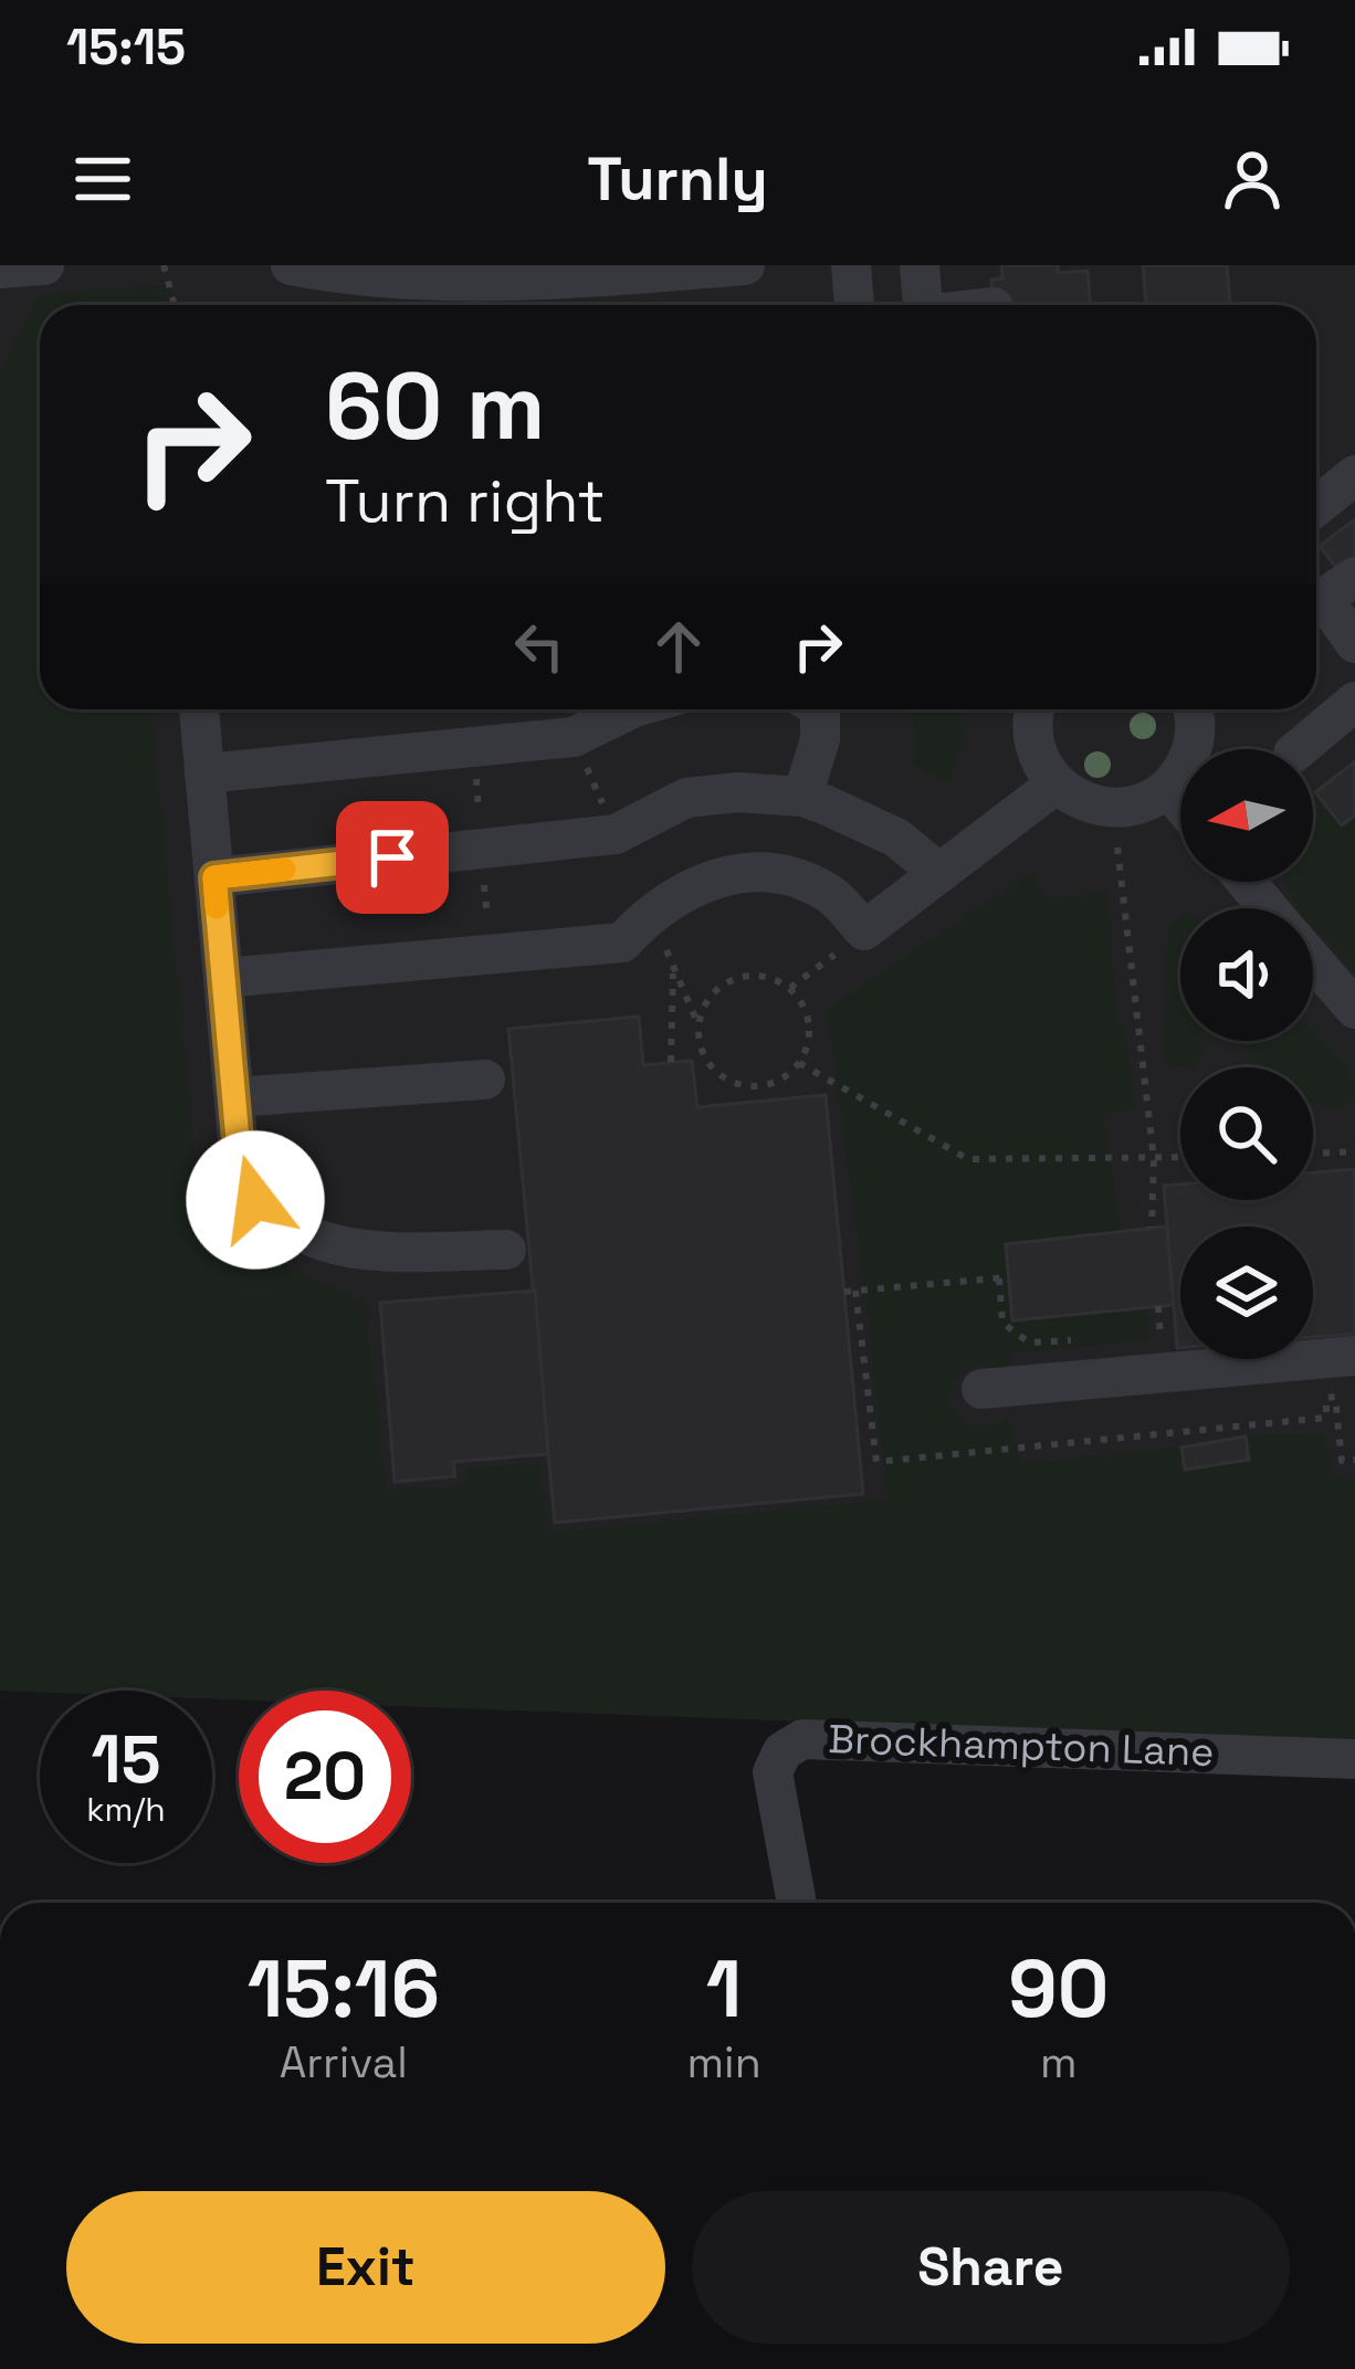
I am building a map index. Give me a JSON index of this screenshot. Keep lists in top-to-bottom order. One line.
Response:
{"streets":{"street":["Brockhampton Lane"]},"north":"left","page":{"status":"15:15","header":"Turnly","turn":["60 m","Turn right"],"speed":"15 km/h","limit":"20","eta":["15:16","Arrival","1","min","90","m"],"buttons":["Exit","Share"]}}
